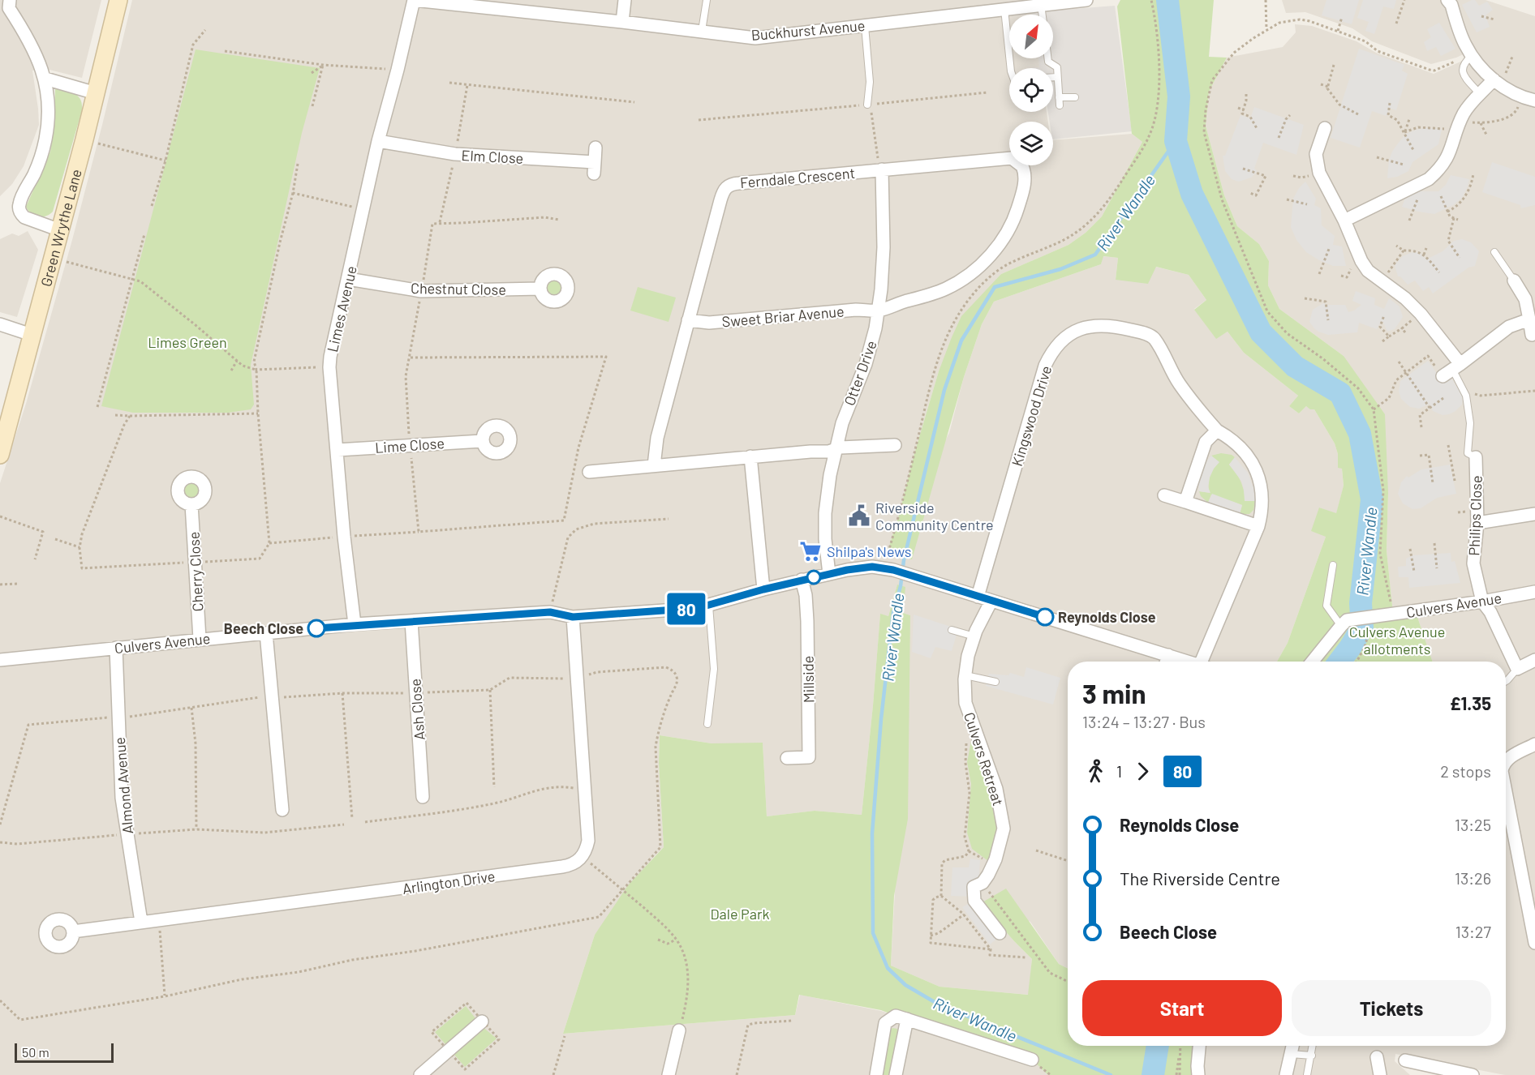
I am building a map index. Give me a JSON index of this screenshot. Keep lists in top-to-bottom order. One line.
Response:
{"streets":{"street":["Buckhurst Avenue","Elm Close","Ferndale Crescent","Green Wrythe Lane","Chestnut Close","Limes Avenue","Sweet Briar Avenue","Otter Drive","Kingswood Drive","Lime Close","Philips Close","Cherry Close","Culvers Avenue","Millside","Ash Close","Culvers Retreat","Almond Avenue","Arlington Drive"]},"crossings":[["Buckhurst Avenue","Limes Avenue"],["Elm Close","Limes Avenue"],["Ferndale Crescent","Sweet Briar Avenue"],["Ferndale Crescent","Otter Drive"],["Chestnut Close","Limes Avenue"],["Limes Avenue","Lime Close"],["Limes Avenue","Culvers Avenue"],["Sweet Briar Avenue","Otter Drive"],["Otter Drive","Culvers Avenue"],["Kingswood Drive","Culvers Avenue"],["Philips Close","Culvers Avenue"],["Cherry Close","Culvers Avenue"],["Culvers Avenue","Millside"],["Culvers Avenue","Ash Close"],["Culvers Avenue","Culvers Retreat"],["Culvers Avenue","Almond Avenue"],["Almond Avenue","Arlington Drive"]],"water":["River Wandle"],"parks":["Limes Green","Culvers Avenue allotments","Dale Park"],"places":{"public building":["Riverside Community Centre"],"supermarket":["Shilpa's News"],"other":["Reynolds Close","Beech Close"]},"lines":["bus line 80"],"scale_bar":"50 m","north":"top right","page":{"on_map":"80","heading":["3 min","13:24 – 13:27 · Bus","£1.35"],"legs":["1","80","2 stops"],"list":[{"name":"Reynolds Close","value":"13:25"},{"name":"The Riverside Centre","value":"13:26"},{"name":"Beech Close","value":"13:27"}],"buttons":["Start","Tickets"],"scale":"50 m"}}
